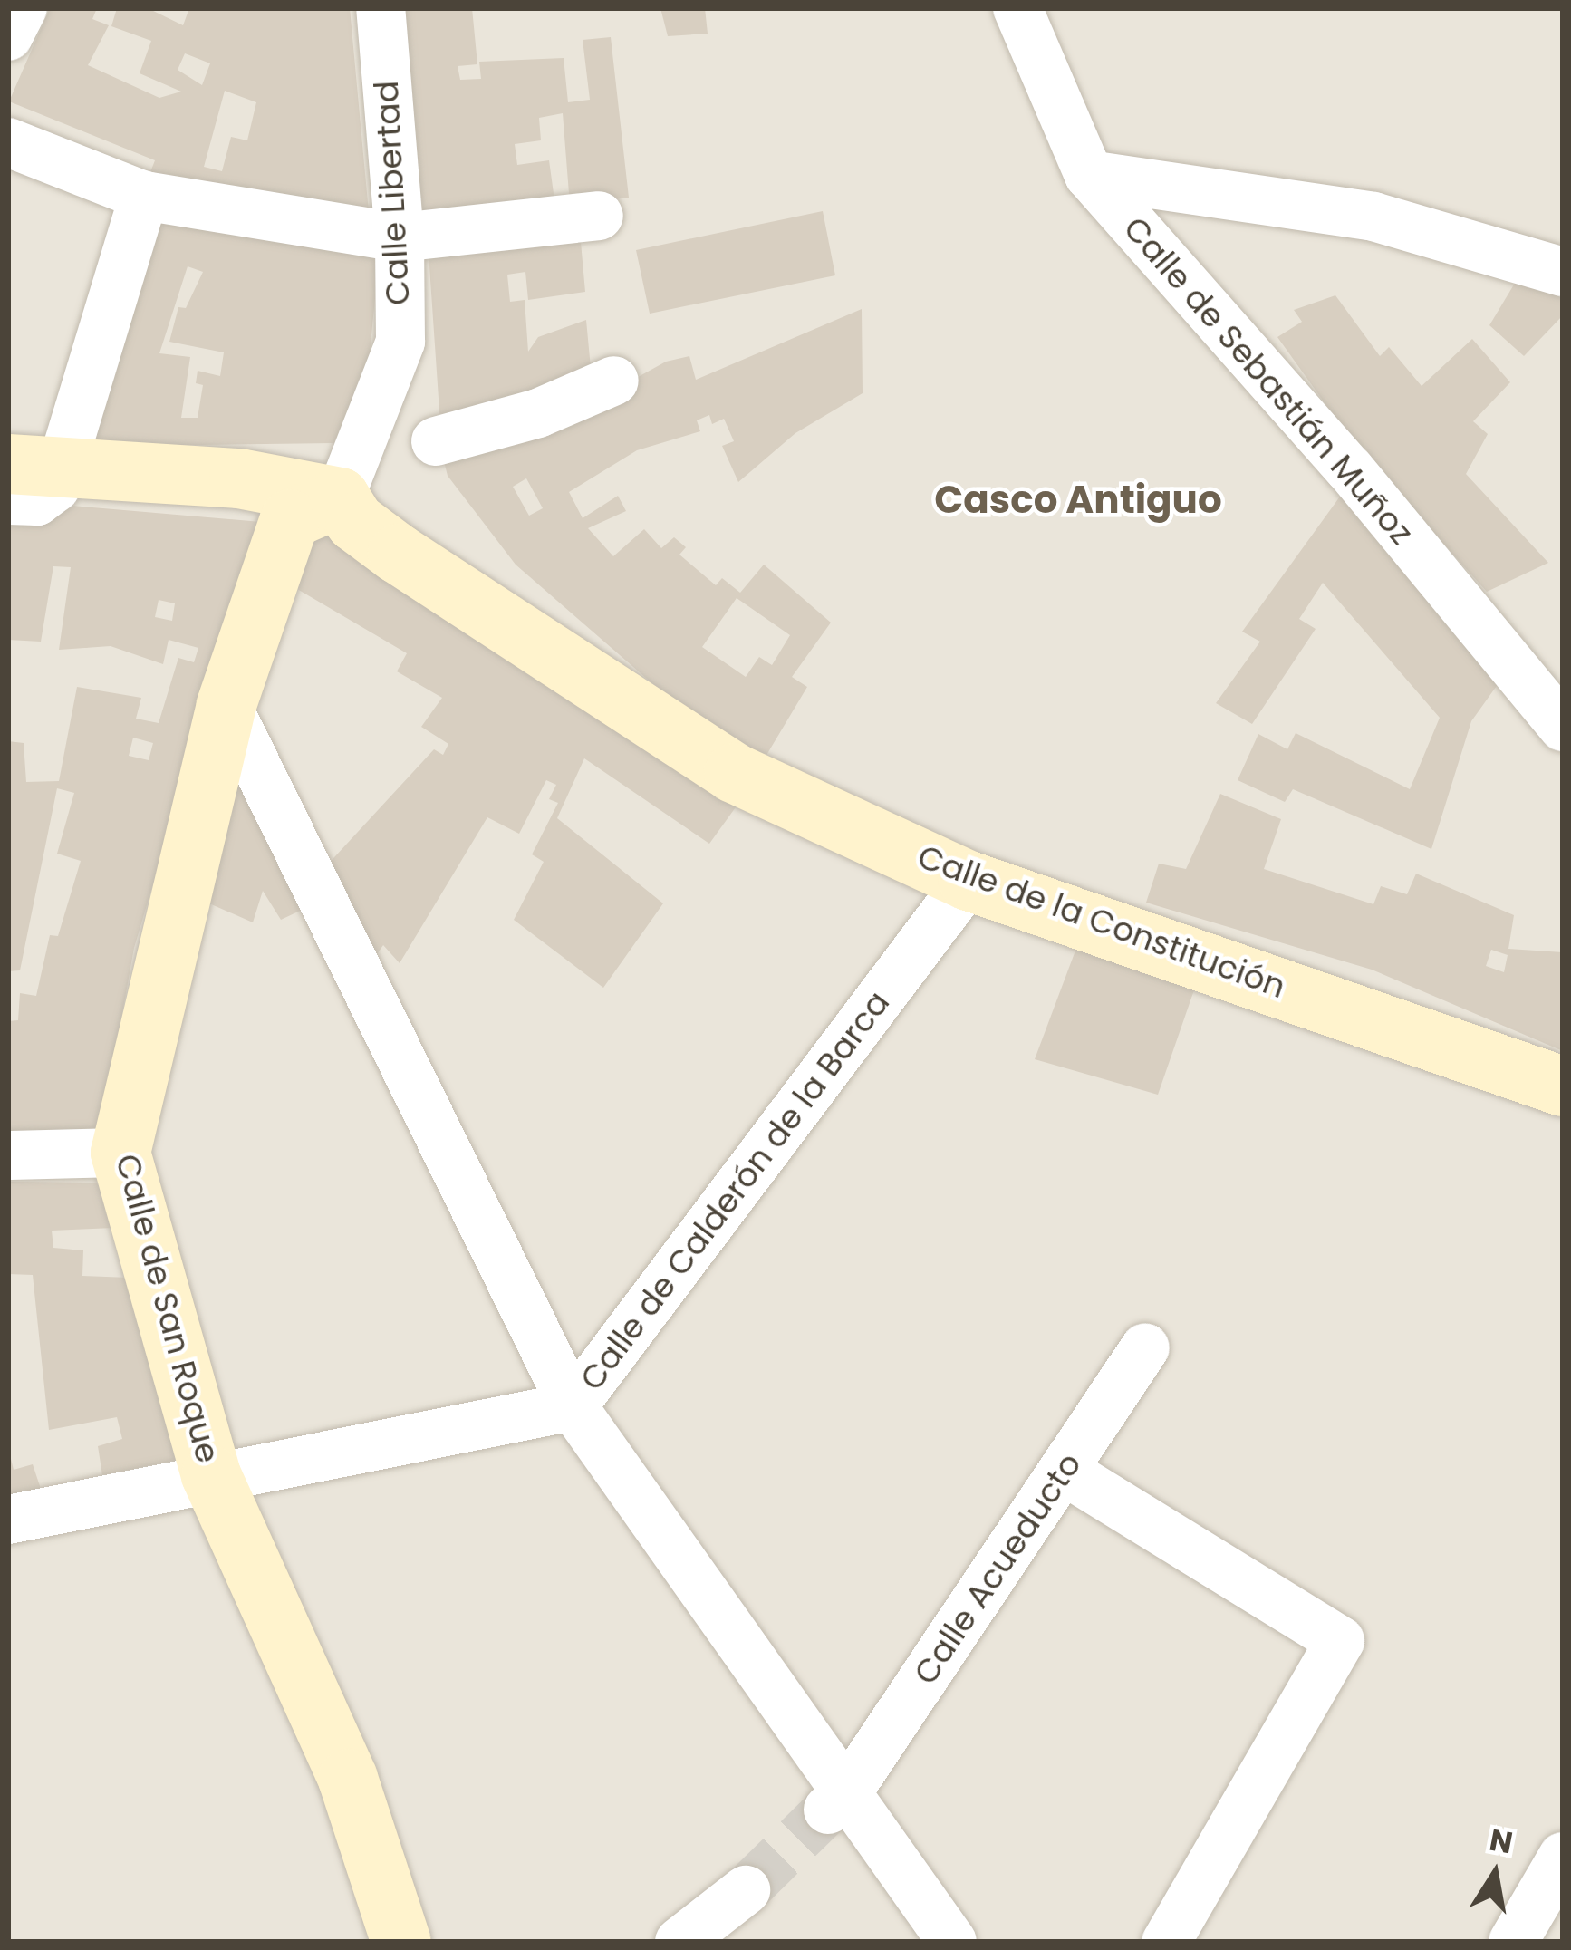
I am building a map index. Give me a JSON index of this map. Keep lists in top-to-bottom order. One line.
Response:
{"streets":{"street":["Calle Libertad","Calle de Sebastián Muñoz","Calle de la Constitución","Calle de Calderón de la Barca","Calle de San Roque","Calle Acueducto"]},"crossings":[["Calle Libertad","Calle de la Constitución"],["Calle Libertad","Calle de San Roque"],["Calle de la Constitución","Calle de Calderón de la Barca"],["Calle de la Constitución","Calle de San Roque"],["Calle de Calderón de la Barca","Calle de San Roque"]],"districts":["Casco Antiguo"],"north":"top"}
